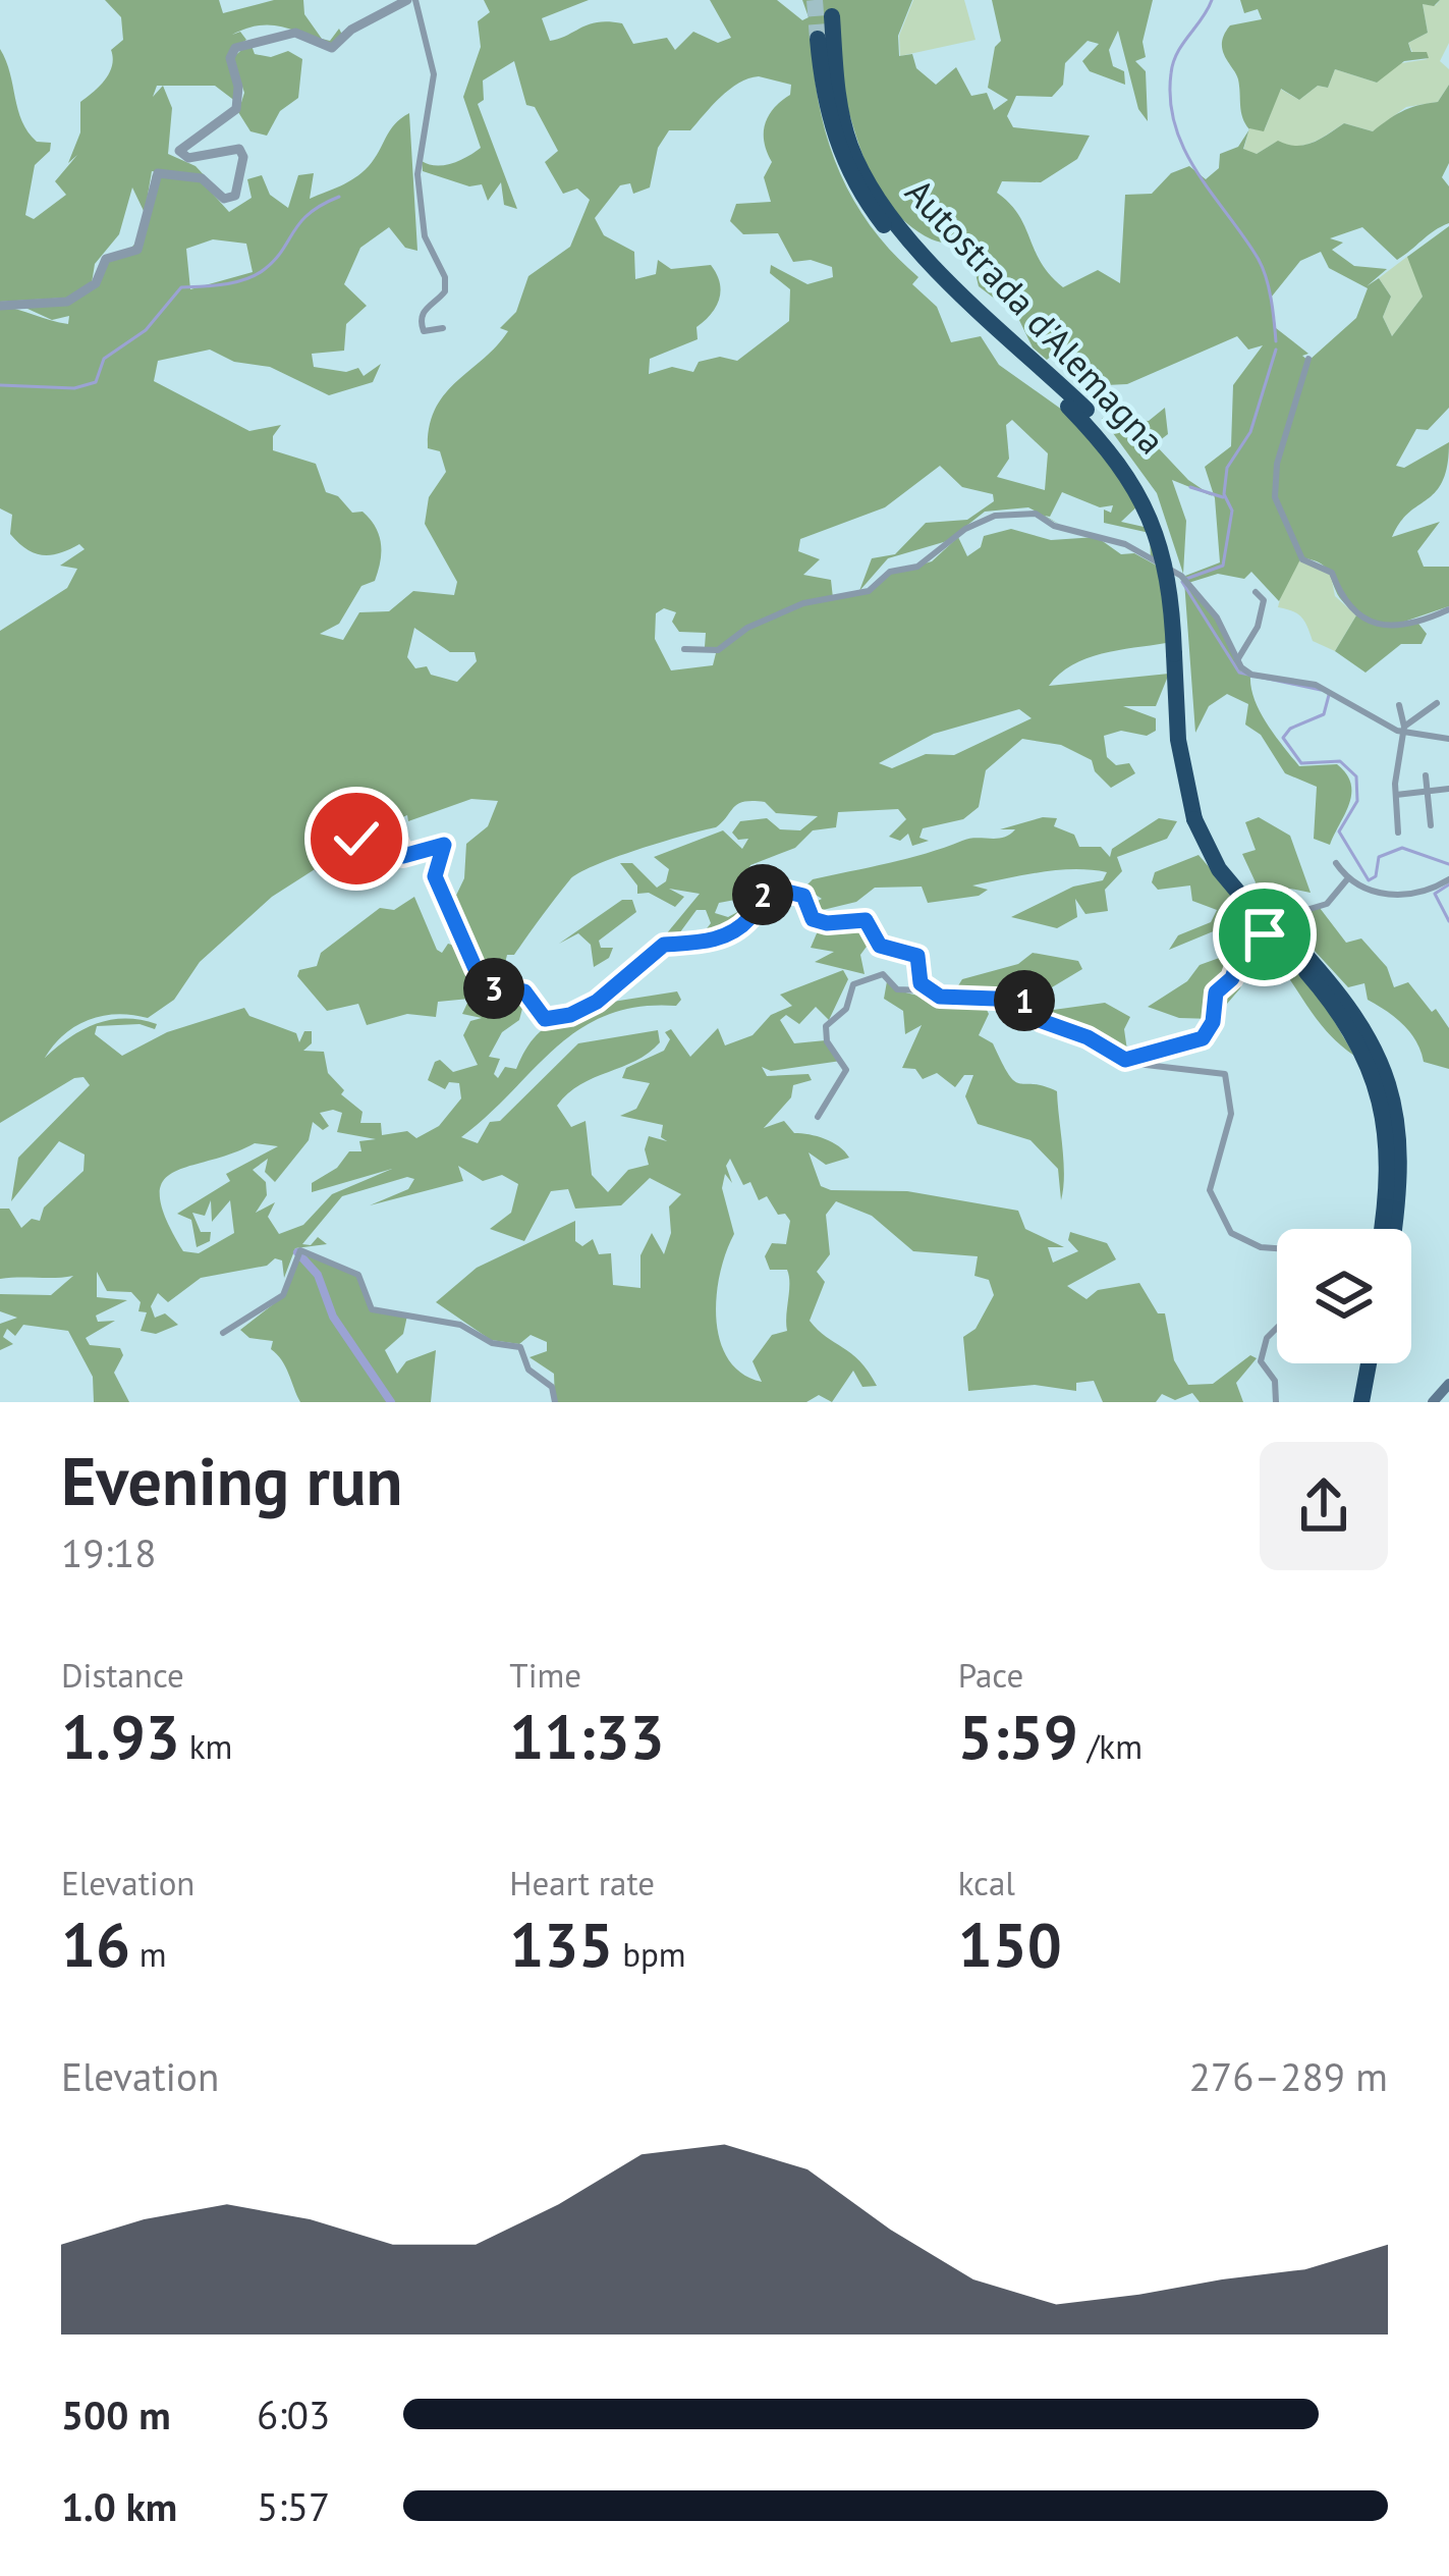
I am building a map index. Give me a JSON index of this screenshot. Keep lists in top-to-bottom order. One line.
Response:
{"streets":{"highway":["Autostrada d'Alemagna"]},"page":{"pins":["2","3","1"],"heading":["Evening run","19:18"],"stats":[["Distance","1.93 km"],["Time","11:33"],["Pace","5:59 /km"],["Elevation","16 m"],["Heart rate","135 bpm"],["kcal","150"]],"chart":["Elevation","276–289 m"],"list":[{"name":"500 m","note":"6:03"},{"name":"1.0 km","note":"5:57"}]}}
